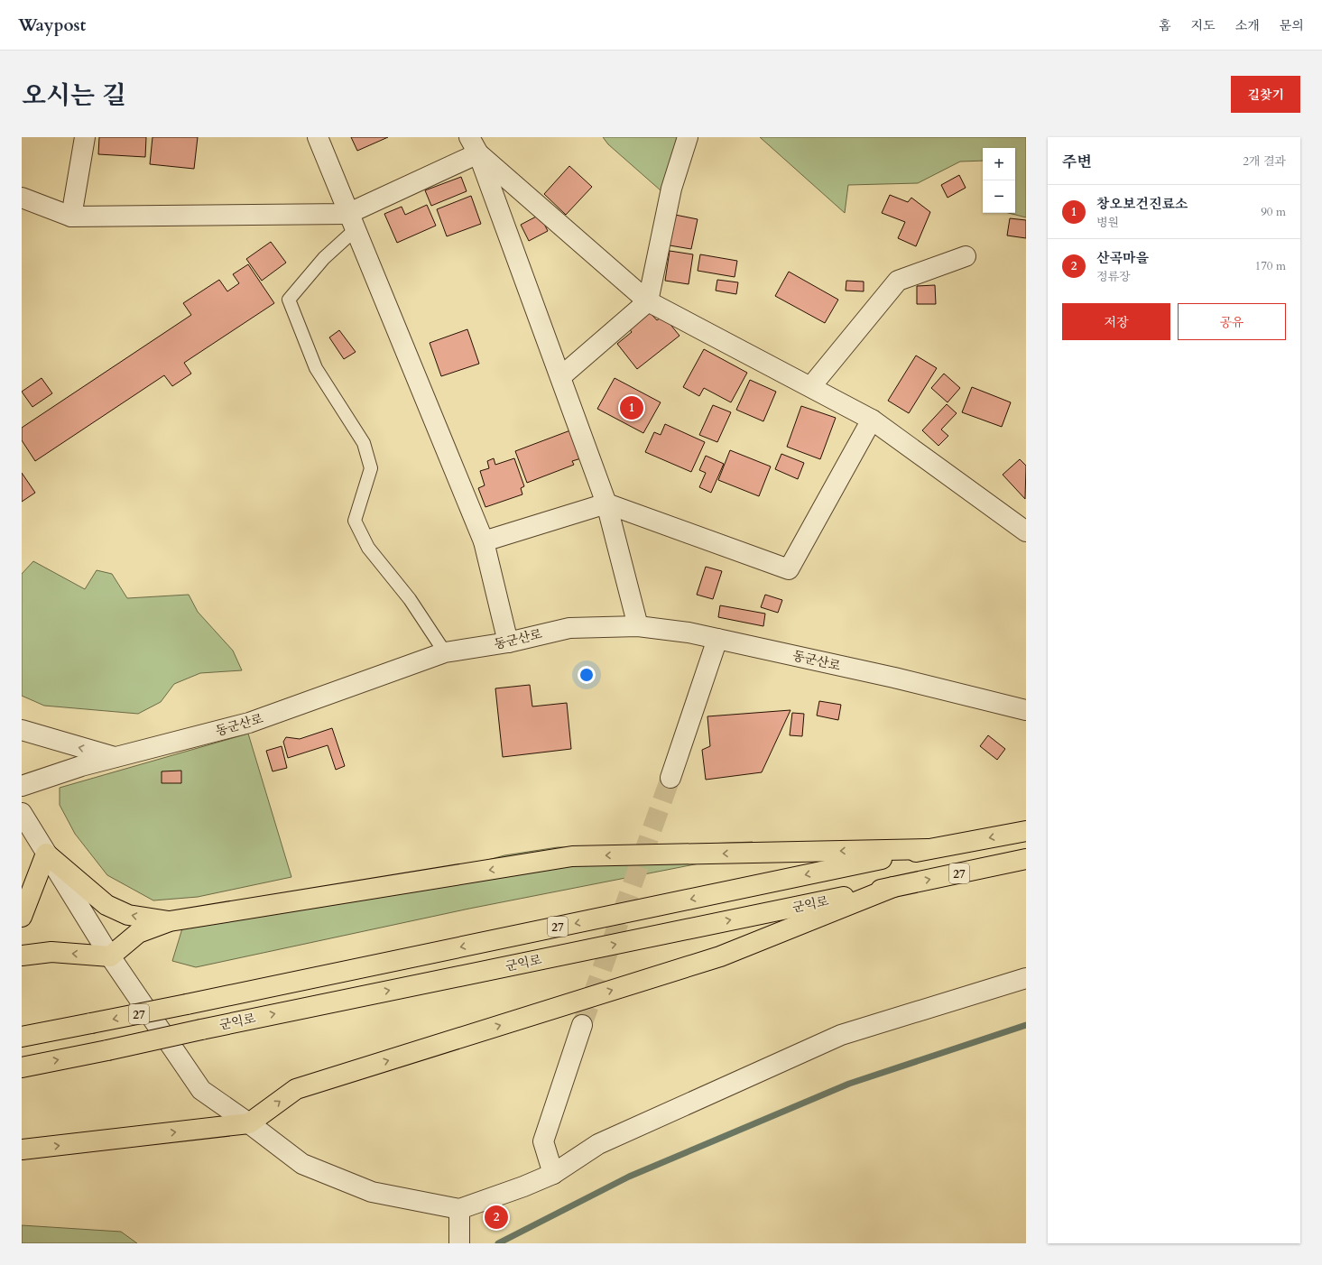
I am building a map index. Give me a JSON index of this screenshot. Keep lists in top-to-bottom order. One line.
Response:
{"streets":{"highway":["27","군익로"],"street":["동군산로"]},"page":{"header":"Waypost","nav":["홈","지도","소개","문의"],"title":"오시는 길","buttons":["길찾기",["저장","공유"]],"heading":["주변","2개 결과"],"map_buttons":["+","−"],"list":[{"mark":"1","name":"창오보건진료소","note":"병원","value":"90 m"},{"mark":"2","name":"산곡마을","note":"정류장","value":"170 m"}],"pins":["1","2"]}}
